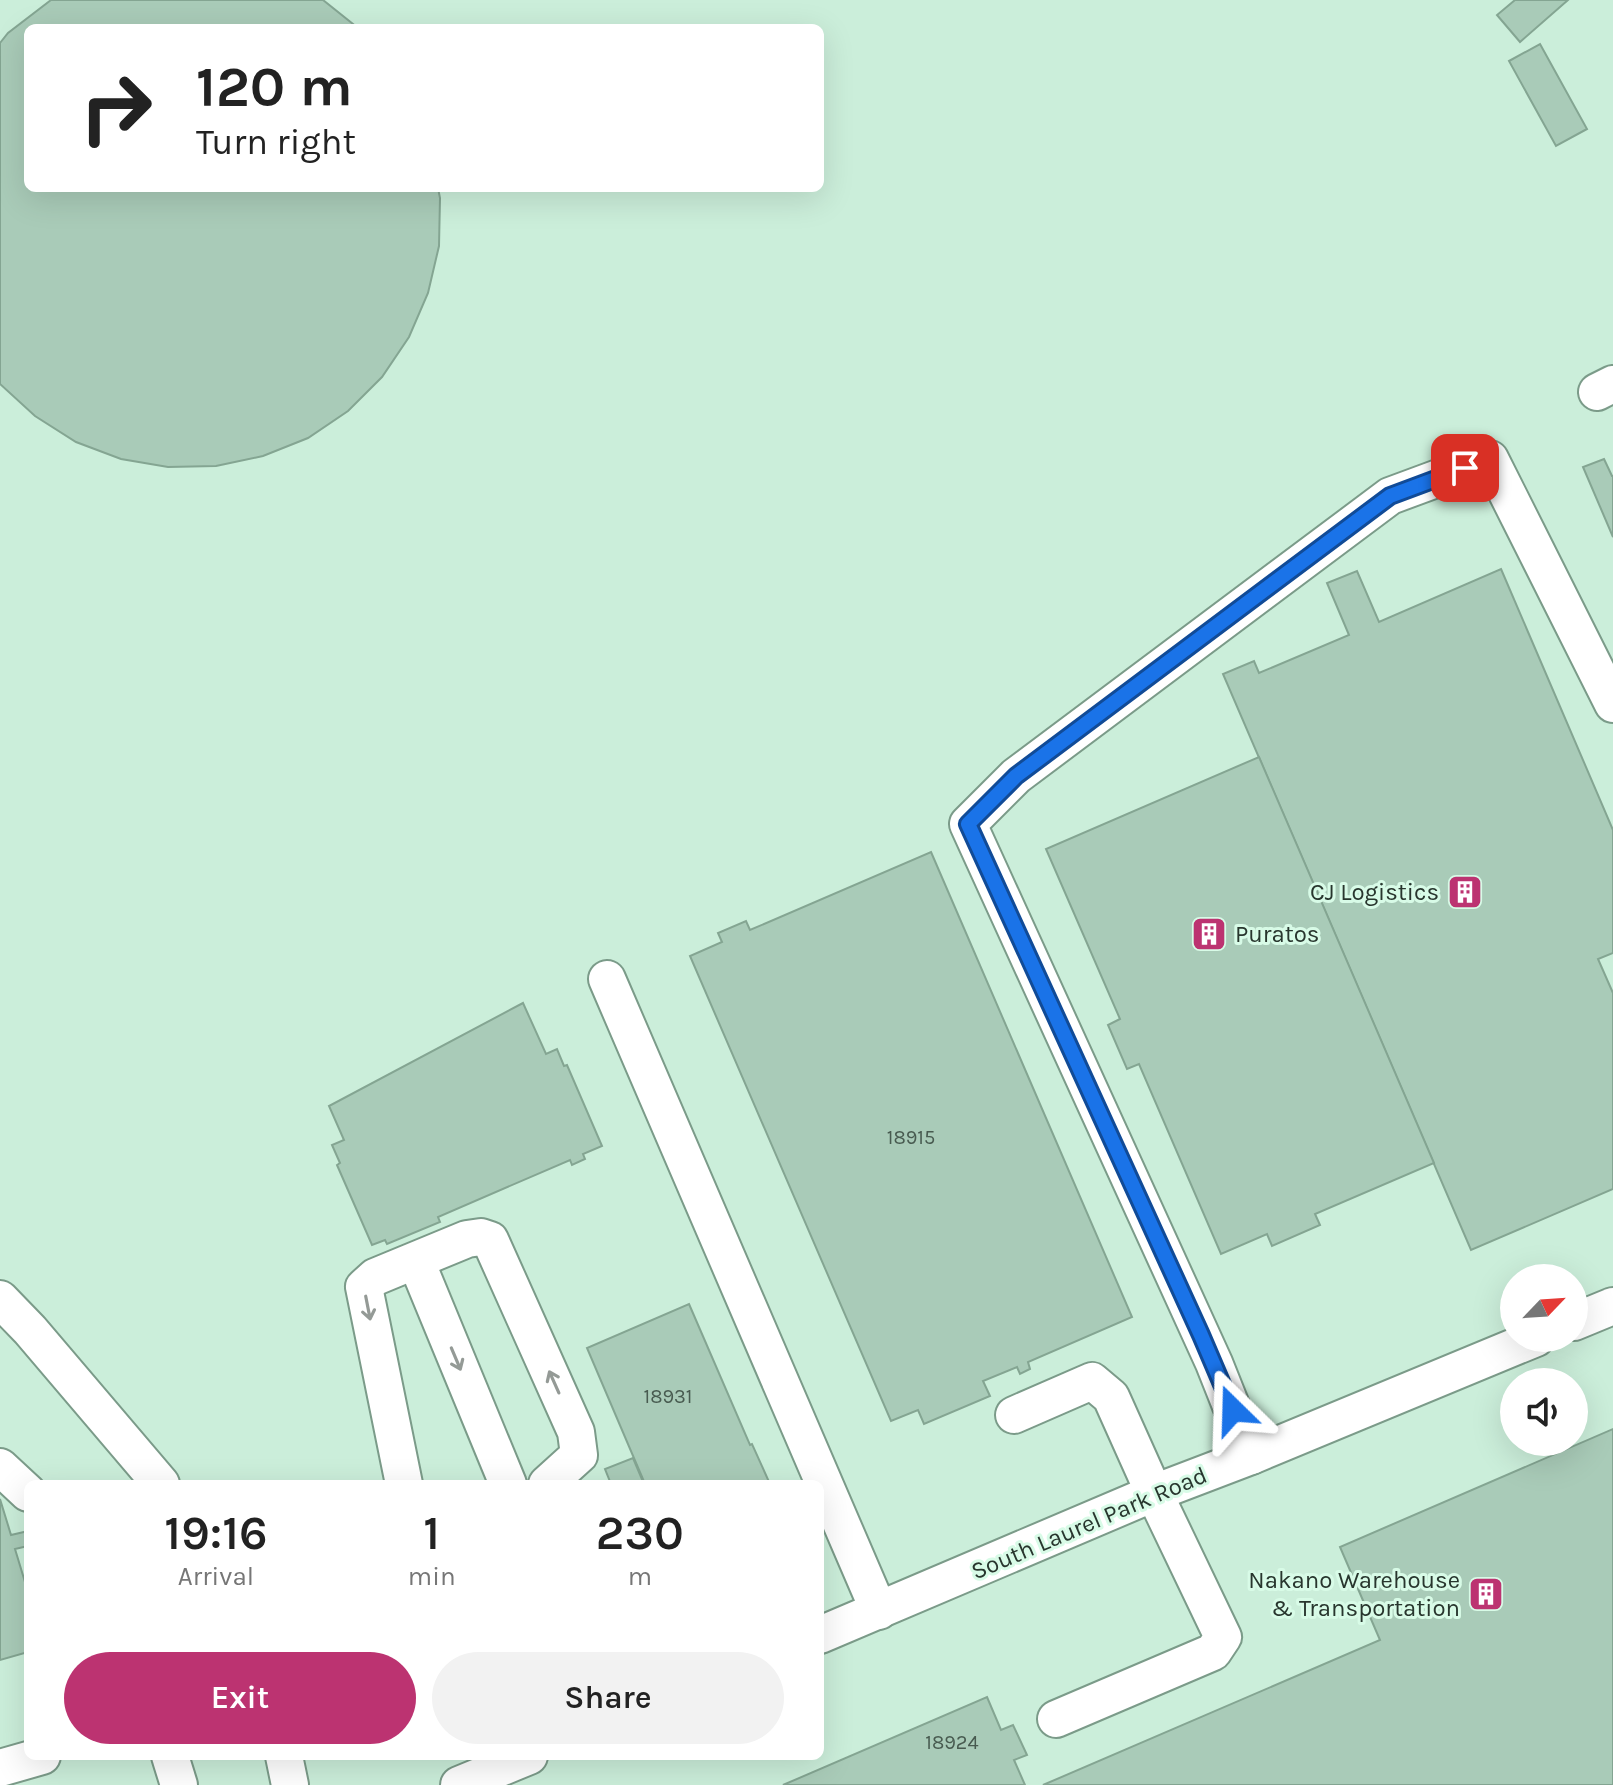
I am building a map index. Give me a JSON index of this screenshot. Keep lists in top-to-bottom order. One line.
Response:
{"streets":{"street":["South Laurel Park Road"]},"places":{"building":["CJ Logistics","Puratos","Nakano Warehouse & Transportation"]},"house_numbers":["18915","18931","18924"],"north":"top right","page":{"turn":["120 m","Turn right"],"eta":["19:16","Arrival","1","min","230","m"],"buttons":["Exit","Share"]}}
